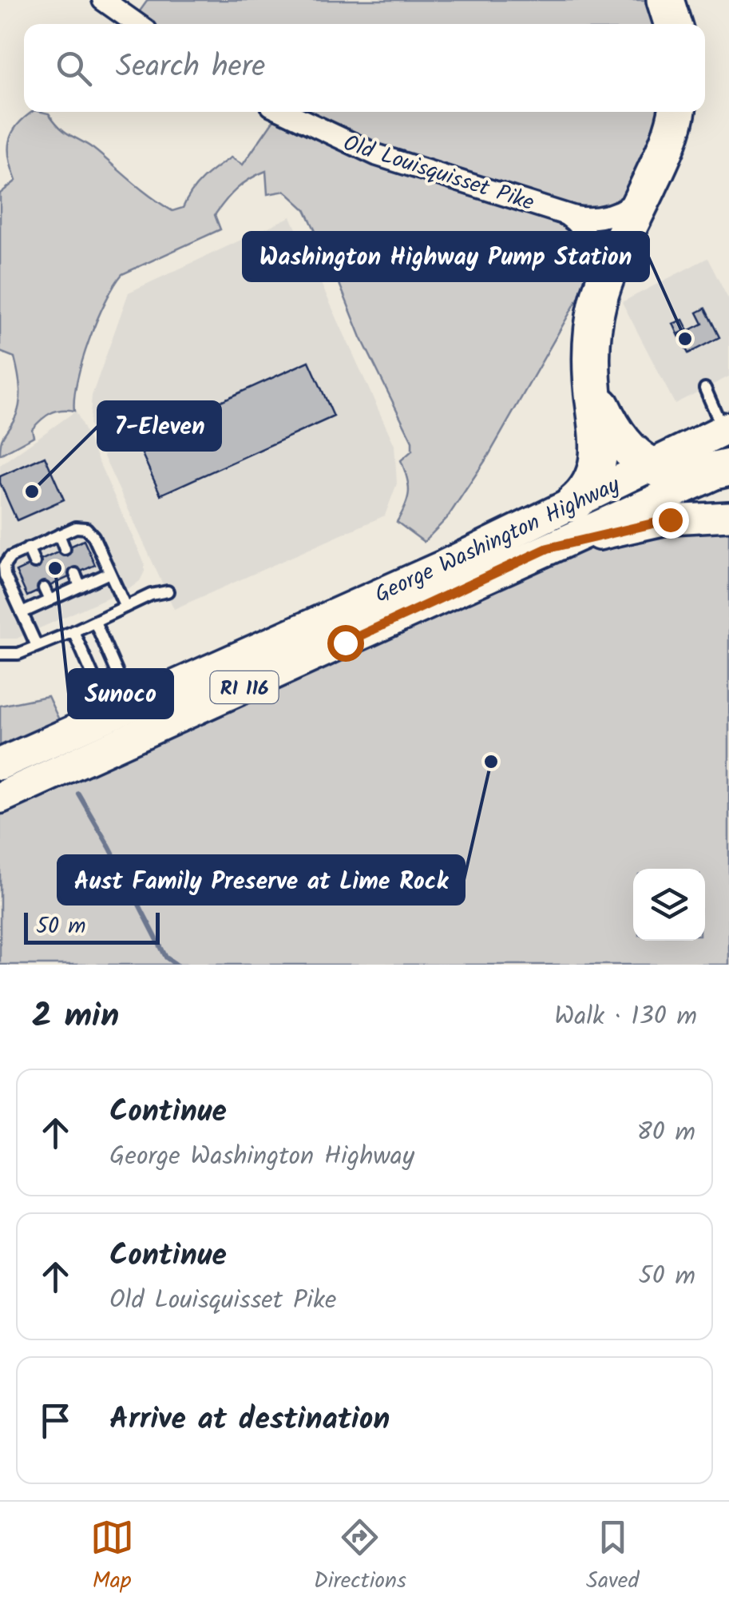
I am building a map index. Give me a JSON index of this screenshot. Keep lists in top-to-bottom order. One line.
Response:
{"streets":{"main road":["George Washington Highway","RI 116"],"street":["Old Louisquisset Pike"]},"places":["Washington Highway Pump Station","7-Eleven","Sunoco","Aust Family Preserve at Lime Rock"],"scale_bar":"50 m","page":{"search":"Search here","scale":"50 m","heading":["2 min","Walk · 130 m"],"list":[["Continue","George Washington Highway","80 m"],["Continue","Old Louisquisset Pike","50 m"],"Arrive at destination"],"nav":["Map","Directions","Saved"]}}
